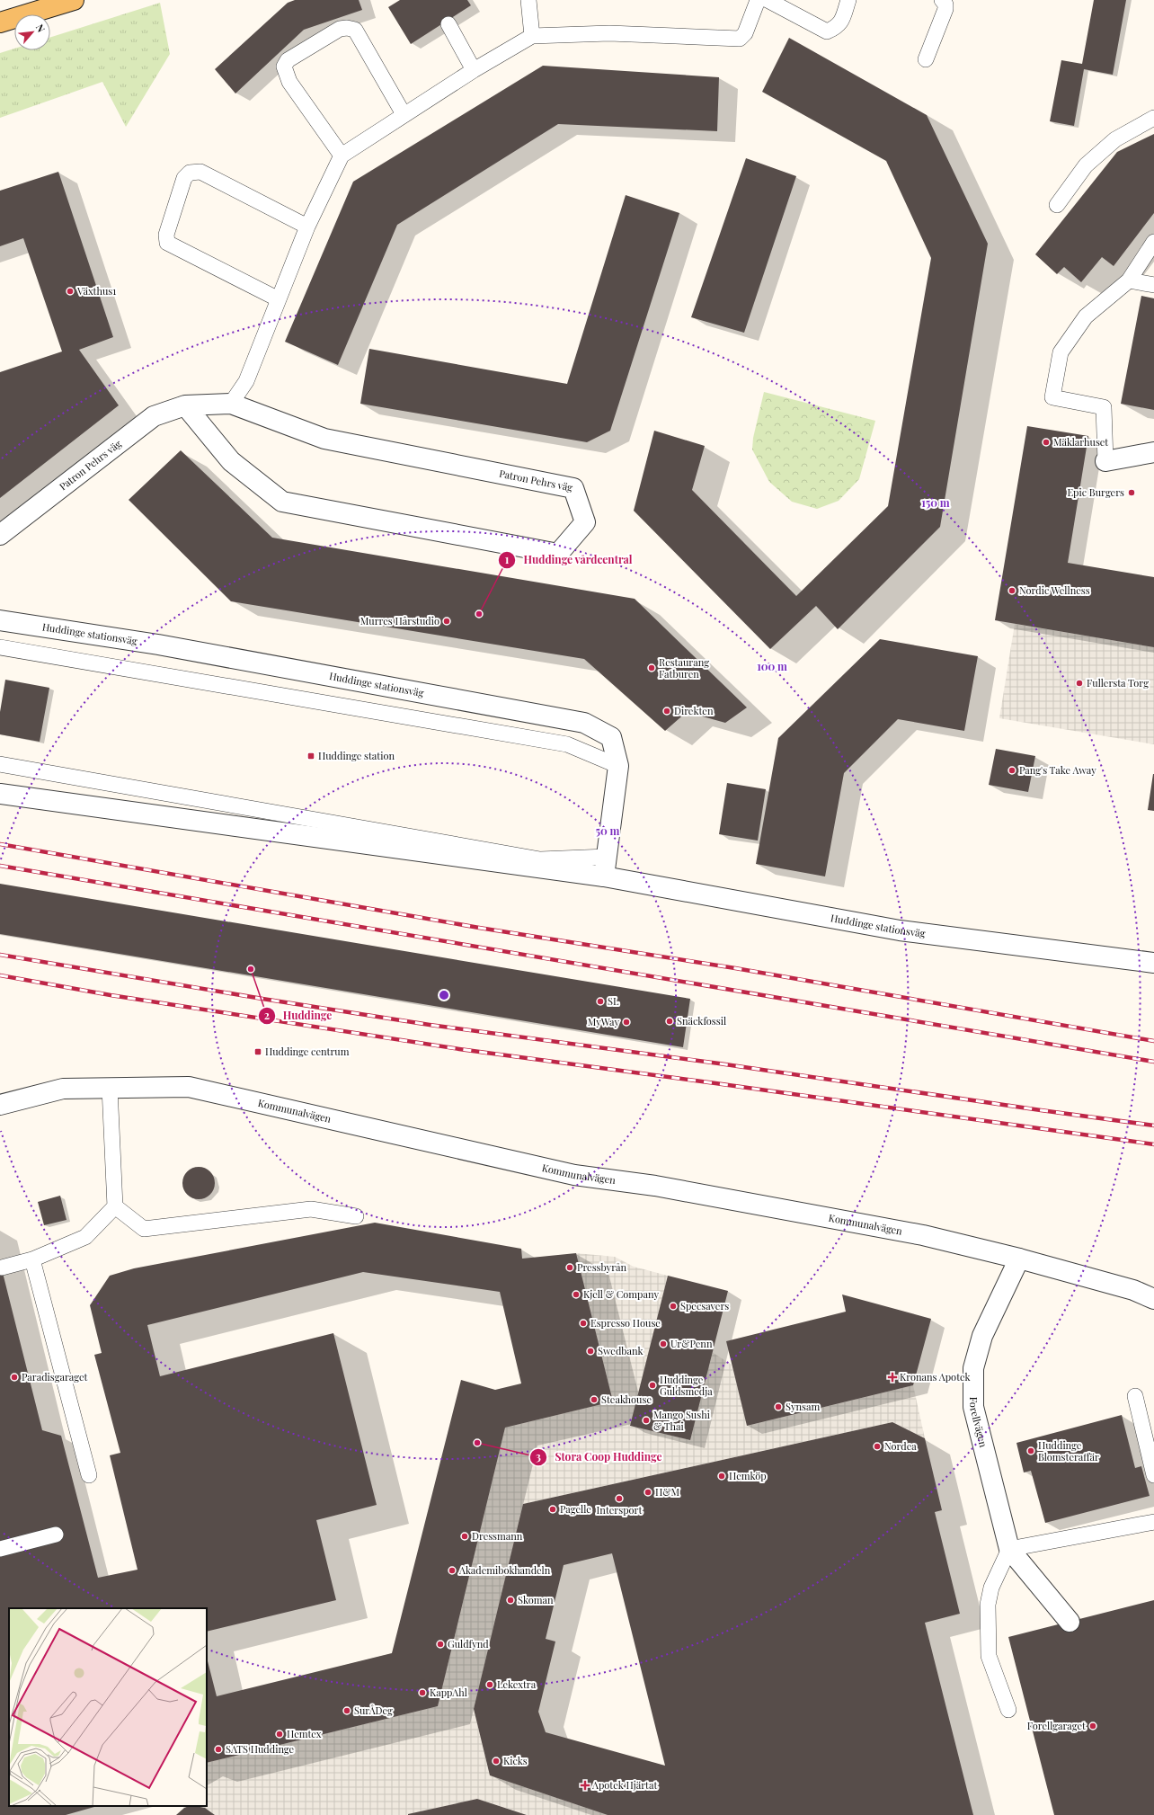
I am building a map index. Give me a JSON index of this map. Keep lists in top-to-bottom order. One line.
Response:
{"streets":{"street":["Patron Pehrs väg","Huddinge stationsväg","Kommunalvägen","Forellvägen"]},"crossings":[["Kommunalvägen","Forellvägen"]],"places":{"other":["Växthus1","Mäklarhuset","Epic Burgers","Nordic Wellness","Huddinge vårdcentral","Murres Hårstudio","Restaurang Fatburen","Fullersta Torg","Direkten","Pang's Take Away","Huddinge","SL","Snäckfossil","MyWay","Pressbyrån","Kjell & Company","Specsavers","Espresso House","Ur&Penn","Swedbank","Paradisgaraget","Huddinge Guldsmedja","Steakhouse","Synsam","Mango Sushi & Thai","Stora Coop Huddinge","Nordea","Huddinge Blomsteraffär","Hemköp","H&M","Intersport","Pagelle","Dressmann","Akademibokhandeln","Skoman","Guldfynd","Lekextra","KappAhl","SurÅDeg","Forellgaraget","Hemtex","SATS Huddinge","Kicks"],"transit":["Huddinge station","Huddinge centrum"],"health":["Kronans Apotek","Apotek Hjärtat"]},"north":"top right","rings":["150 m","100 m","50 m"]}
